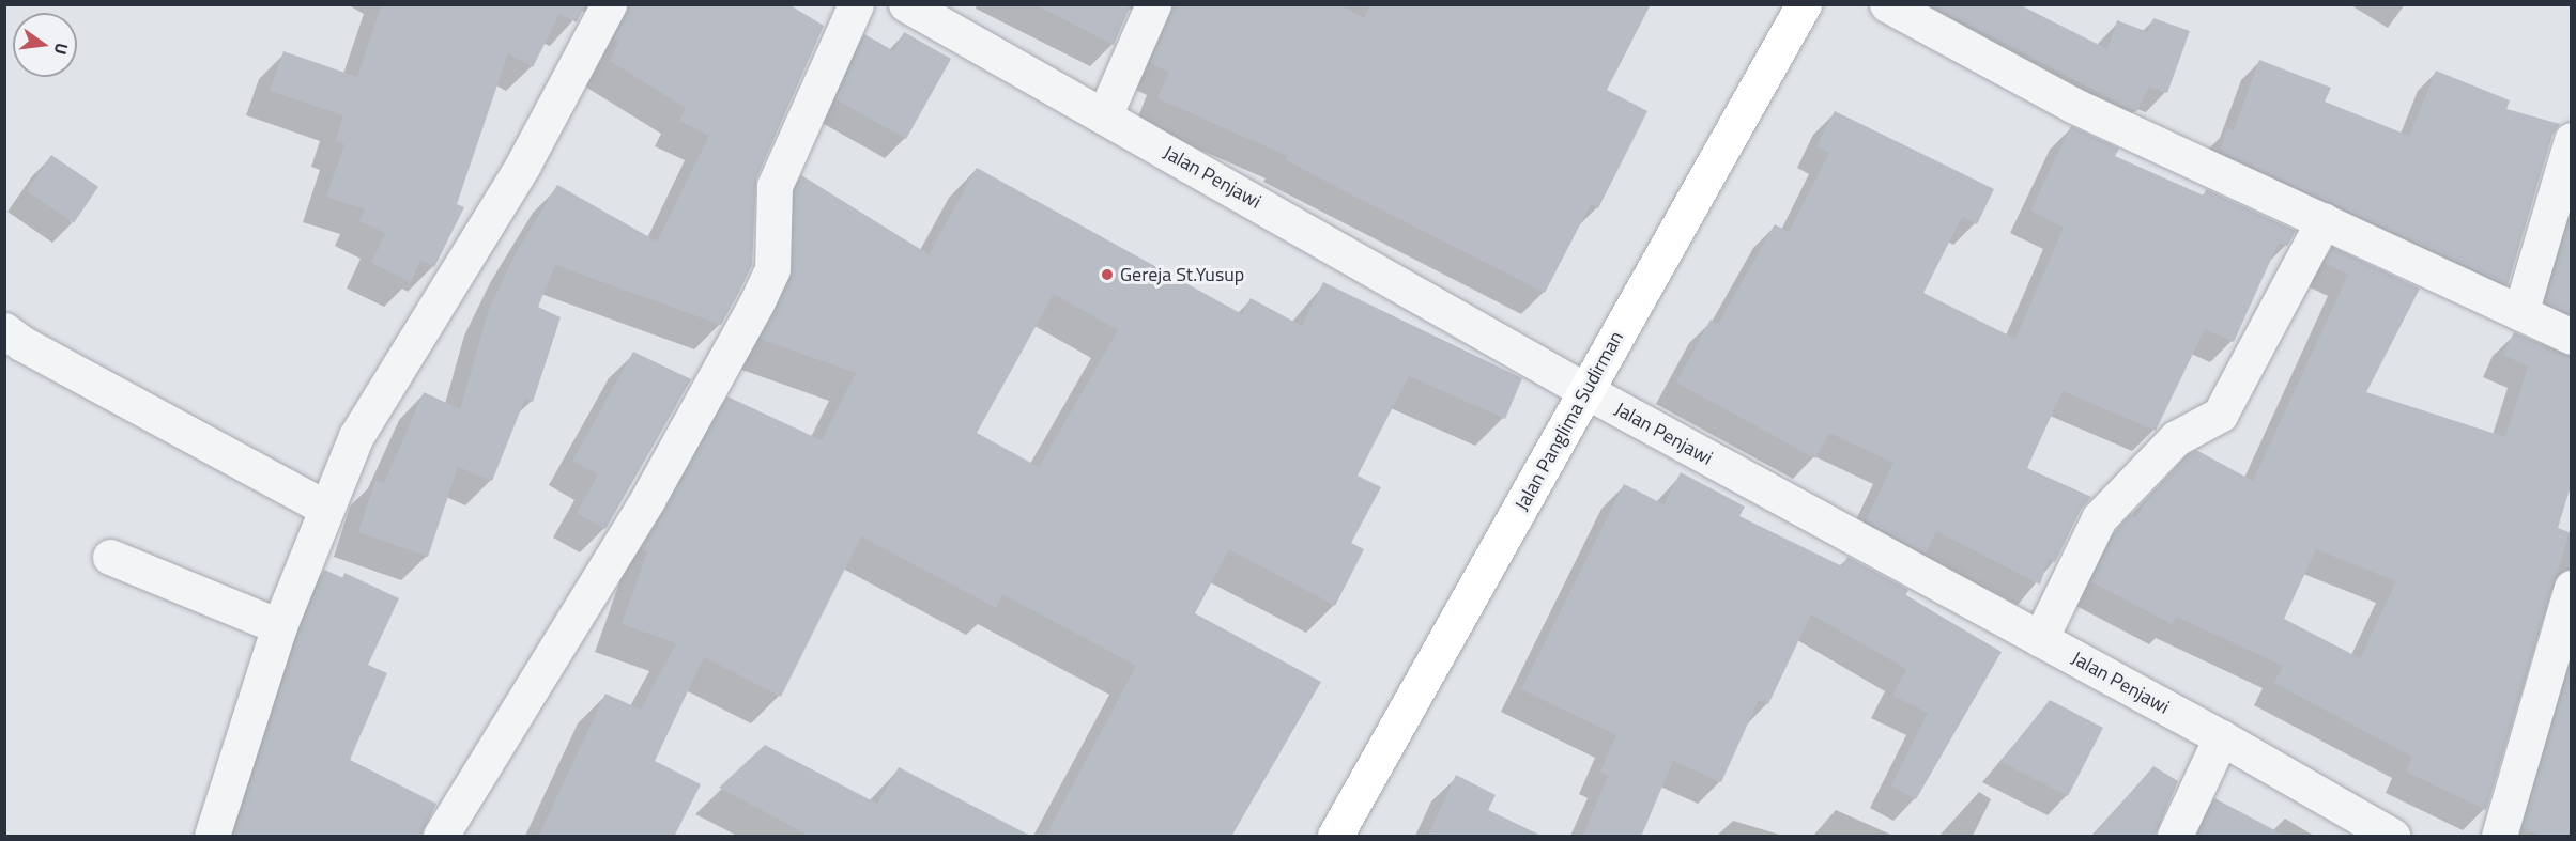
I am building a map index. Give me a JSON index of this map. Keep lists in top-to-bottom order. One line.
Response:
{"streets":{"main road":["Jalan Panglima Sudirman"],"street":["Jalan Penjawi"]},"crossings":[["Jalan Penjawi","Jalan Panglima Sudirman"]],"places":["Gereja St.Yusup"],"north":"right"}
